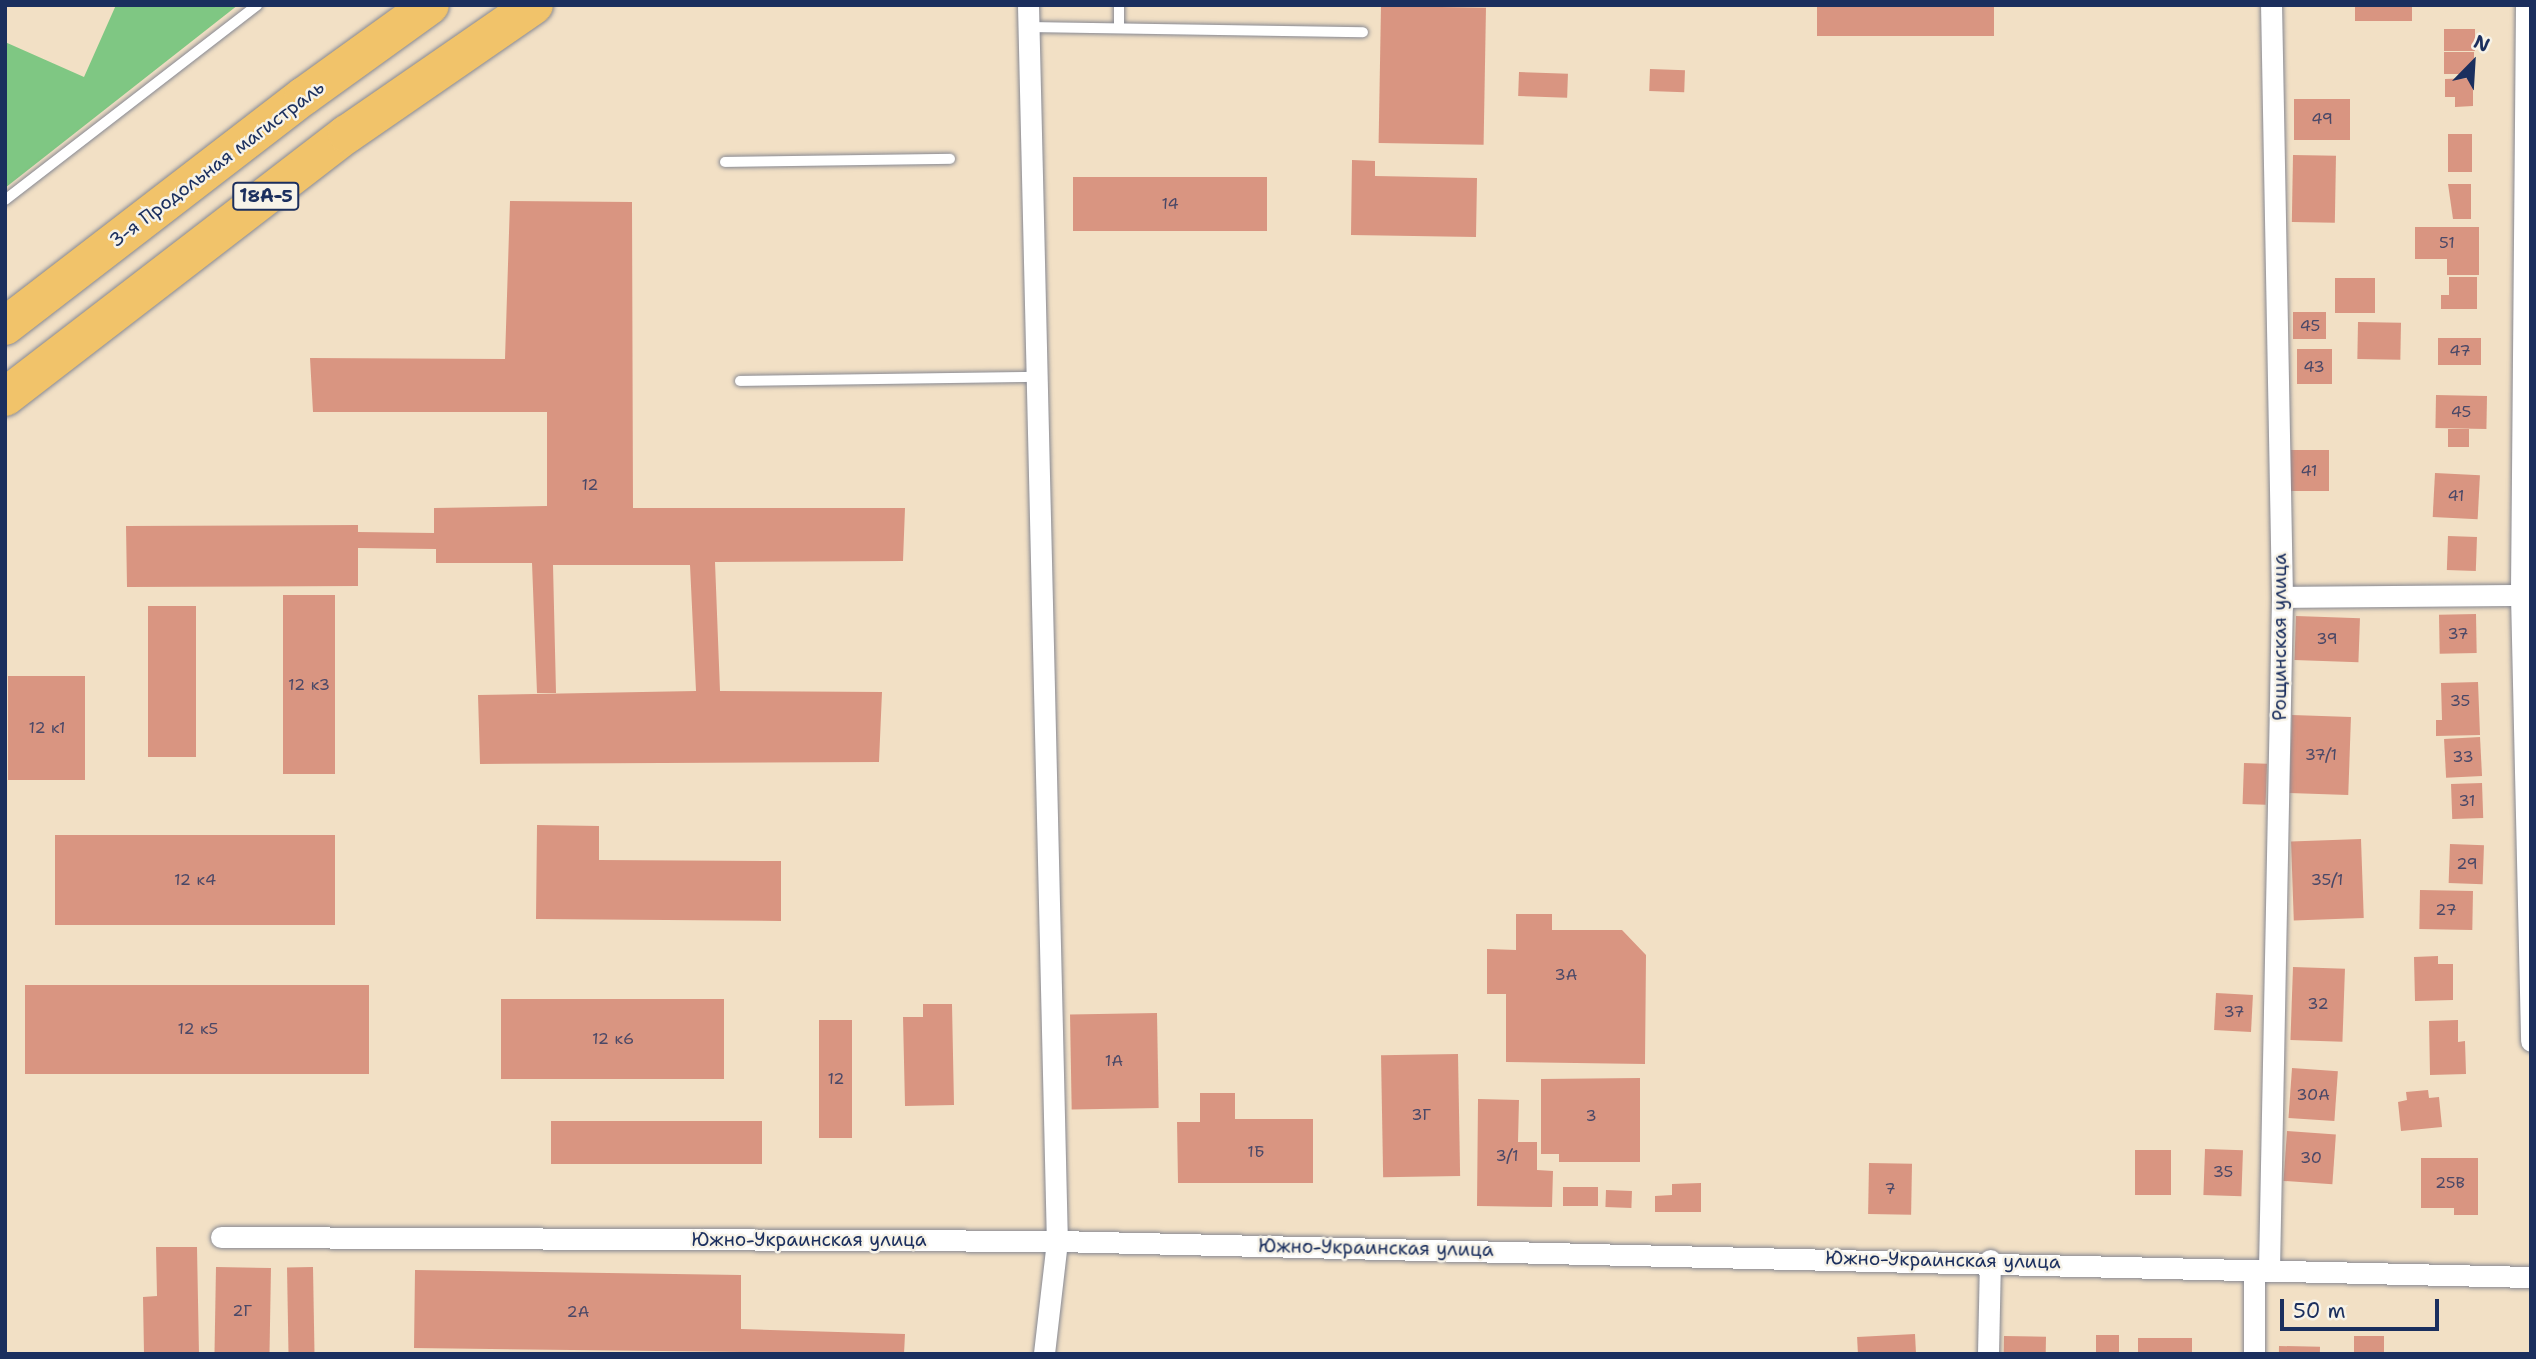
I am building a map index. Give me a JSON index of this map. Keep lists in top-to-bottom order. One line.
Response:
{"streets":{"highway":["3-я Продольная магистраль","18А-5"],"street":["Рощинская улица","Южно-Украинская улица"]},"crossings":[["Рощинская улица","Южно-Украинская улица"]],"house_numbers":["49","14","51","45","47","43","45","41","12","41","37","39","12 к3","35","12 к1","37/1","33","31","29","12 к4","35/1","27","3А","32","37","12 к5","12 к6","1А","12","30А","3Г","3","1Б","3/1","30","35","25В","7","2Г","2А"],"scale_bar":"50 m","north":"top right"}
